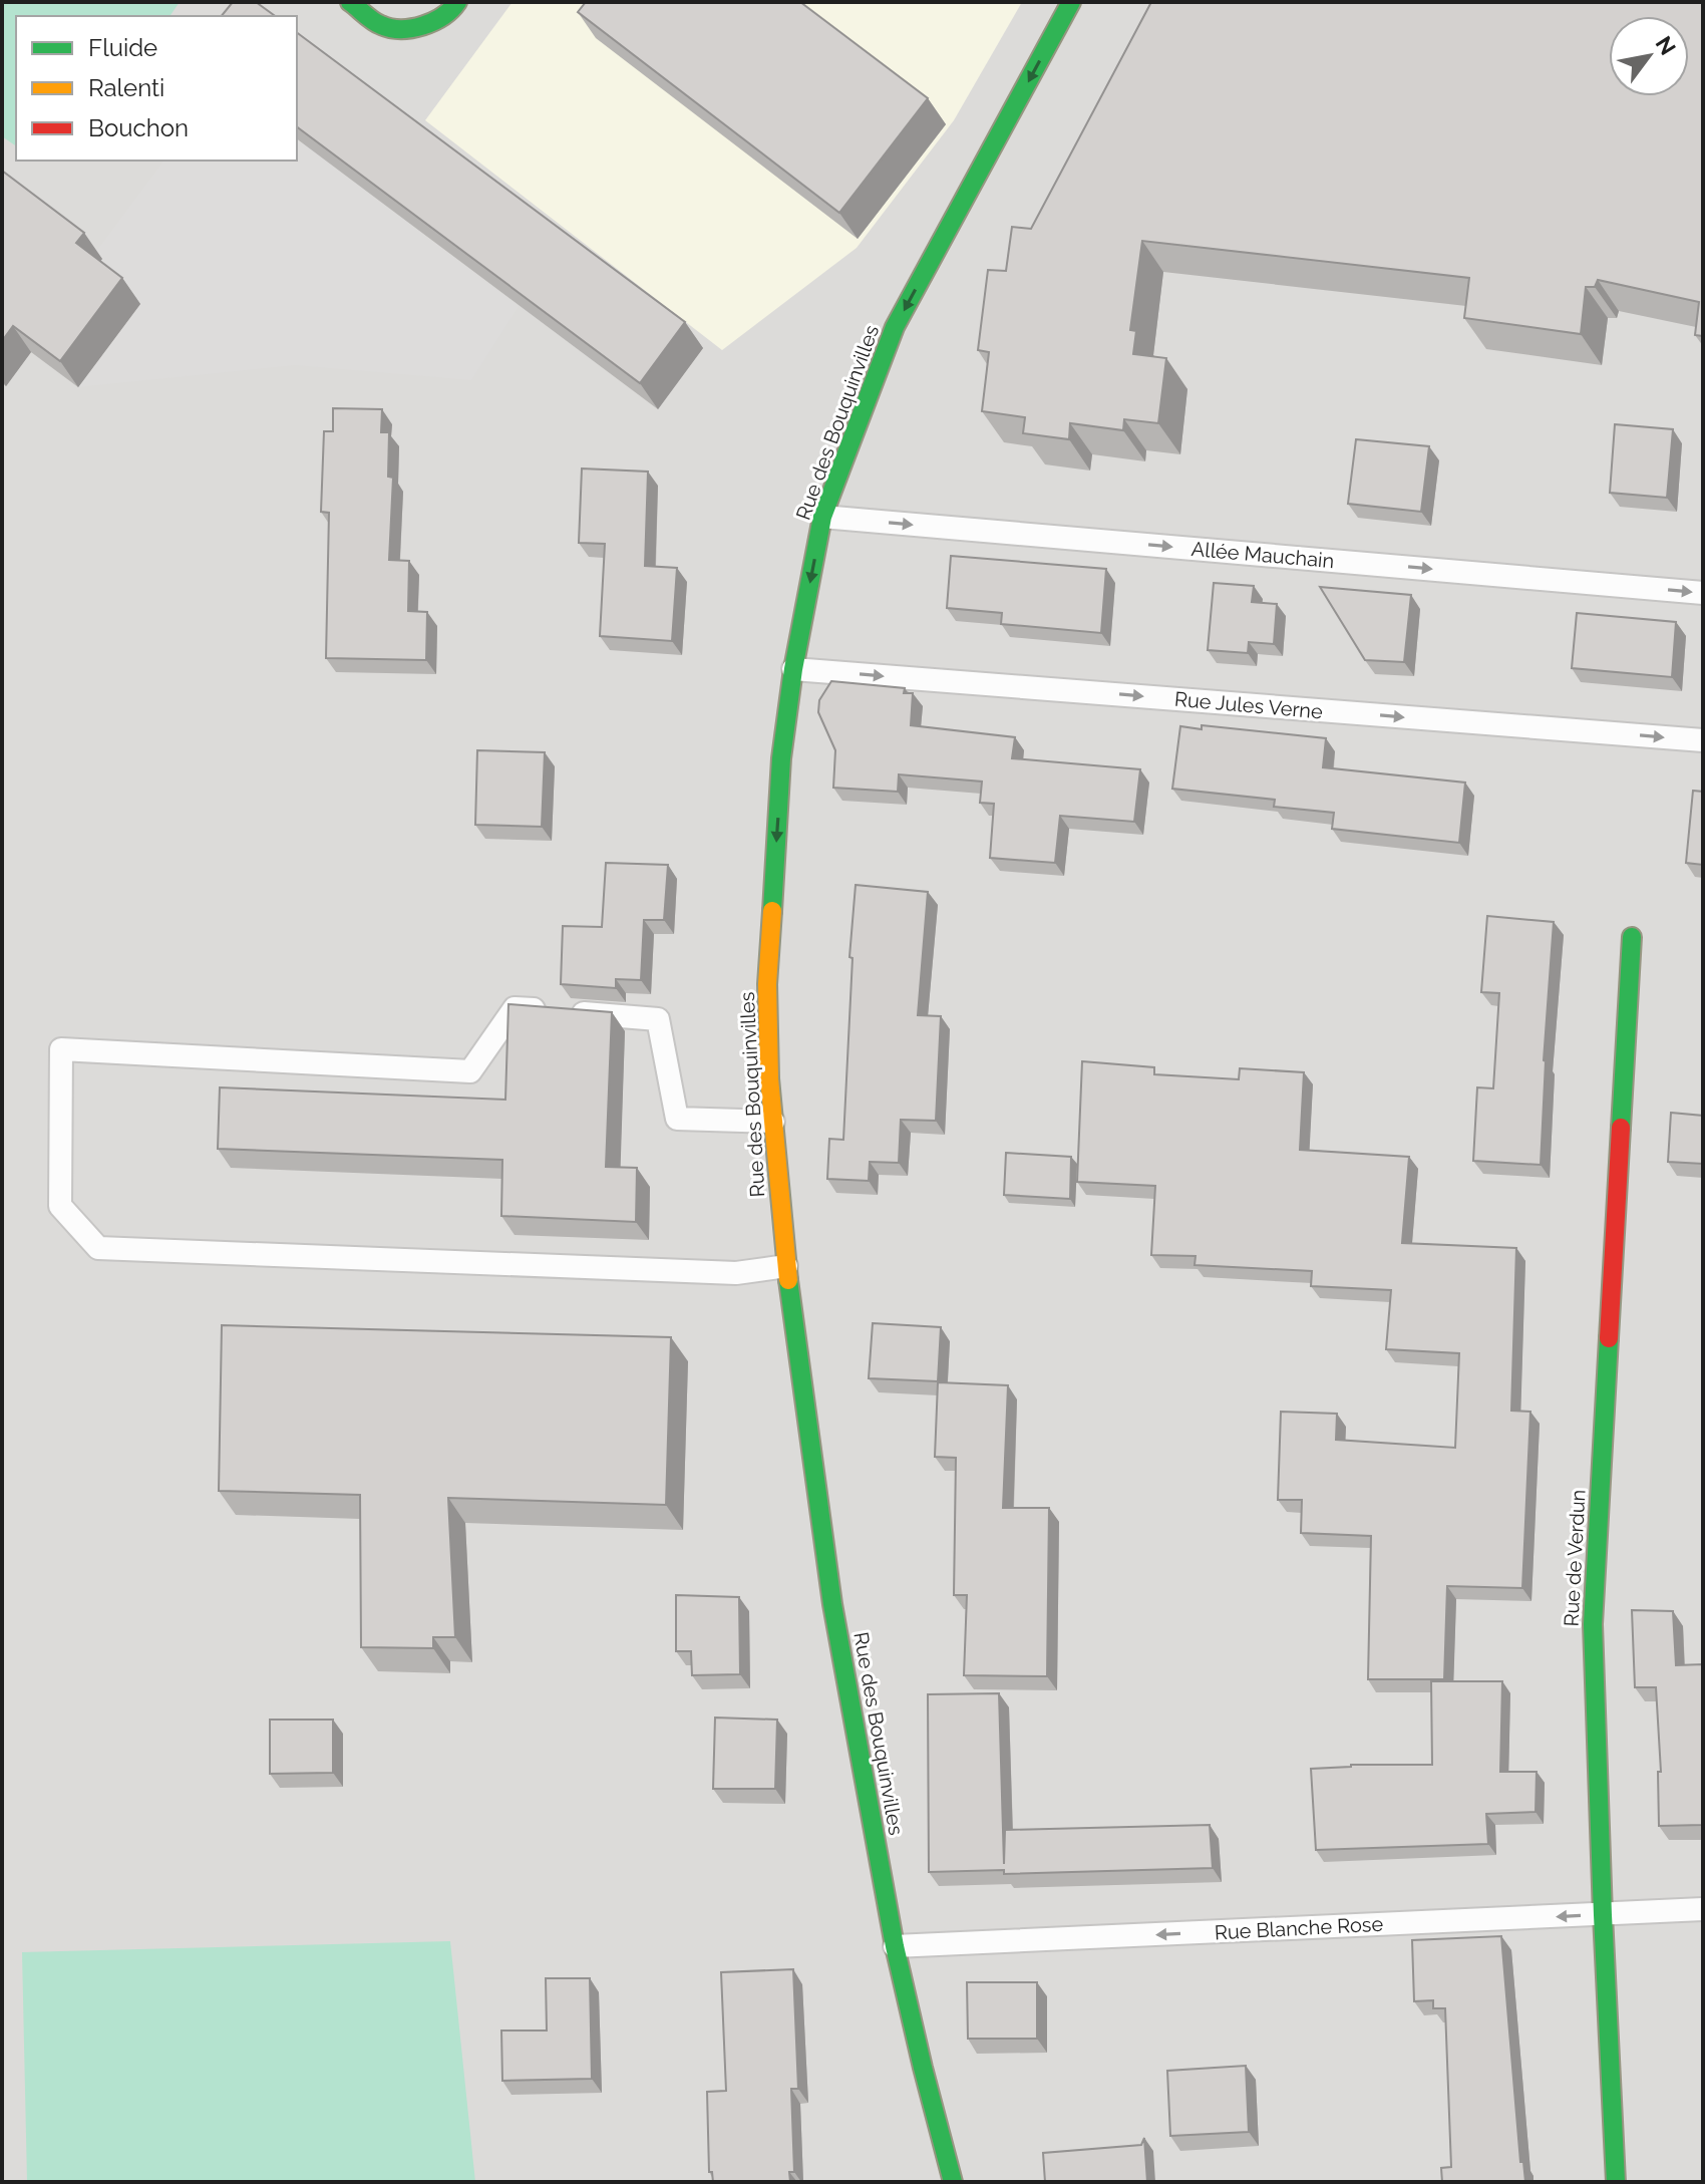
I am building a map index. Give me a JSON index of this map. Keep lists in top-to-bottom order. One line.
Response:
{"streets":{"street":["Rue des Bouquinvilles","Rue de Verdun"],"lane":["Allée Mauchain","Rue Jules Verne","Rue Blanche Rose"]},"crossings":[["Rue des Bouquinvilles","Allée Mauchain"],["Rue des Bouquinvilles","Rue Jules Verne"],["Rue des Bouquinvilles","Rue Blanche Rose"],["Rue de Verdun","Rue Blanche Rose"]],"one_way":["Rue des Bouquinvilles","Allée Mauchain","Rue Jules Verne","Rue Blanche Rose"],"legend":["Fluide","Ralenti","Bouchon"],"north":"top right"}
